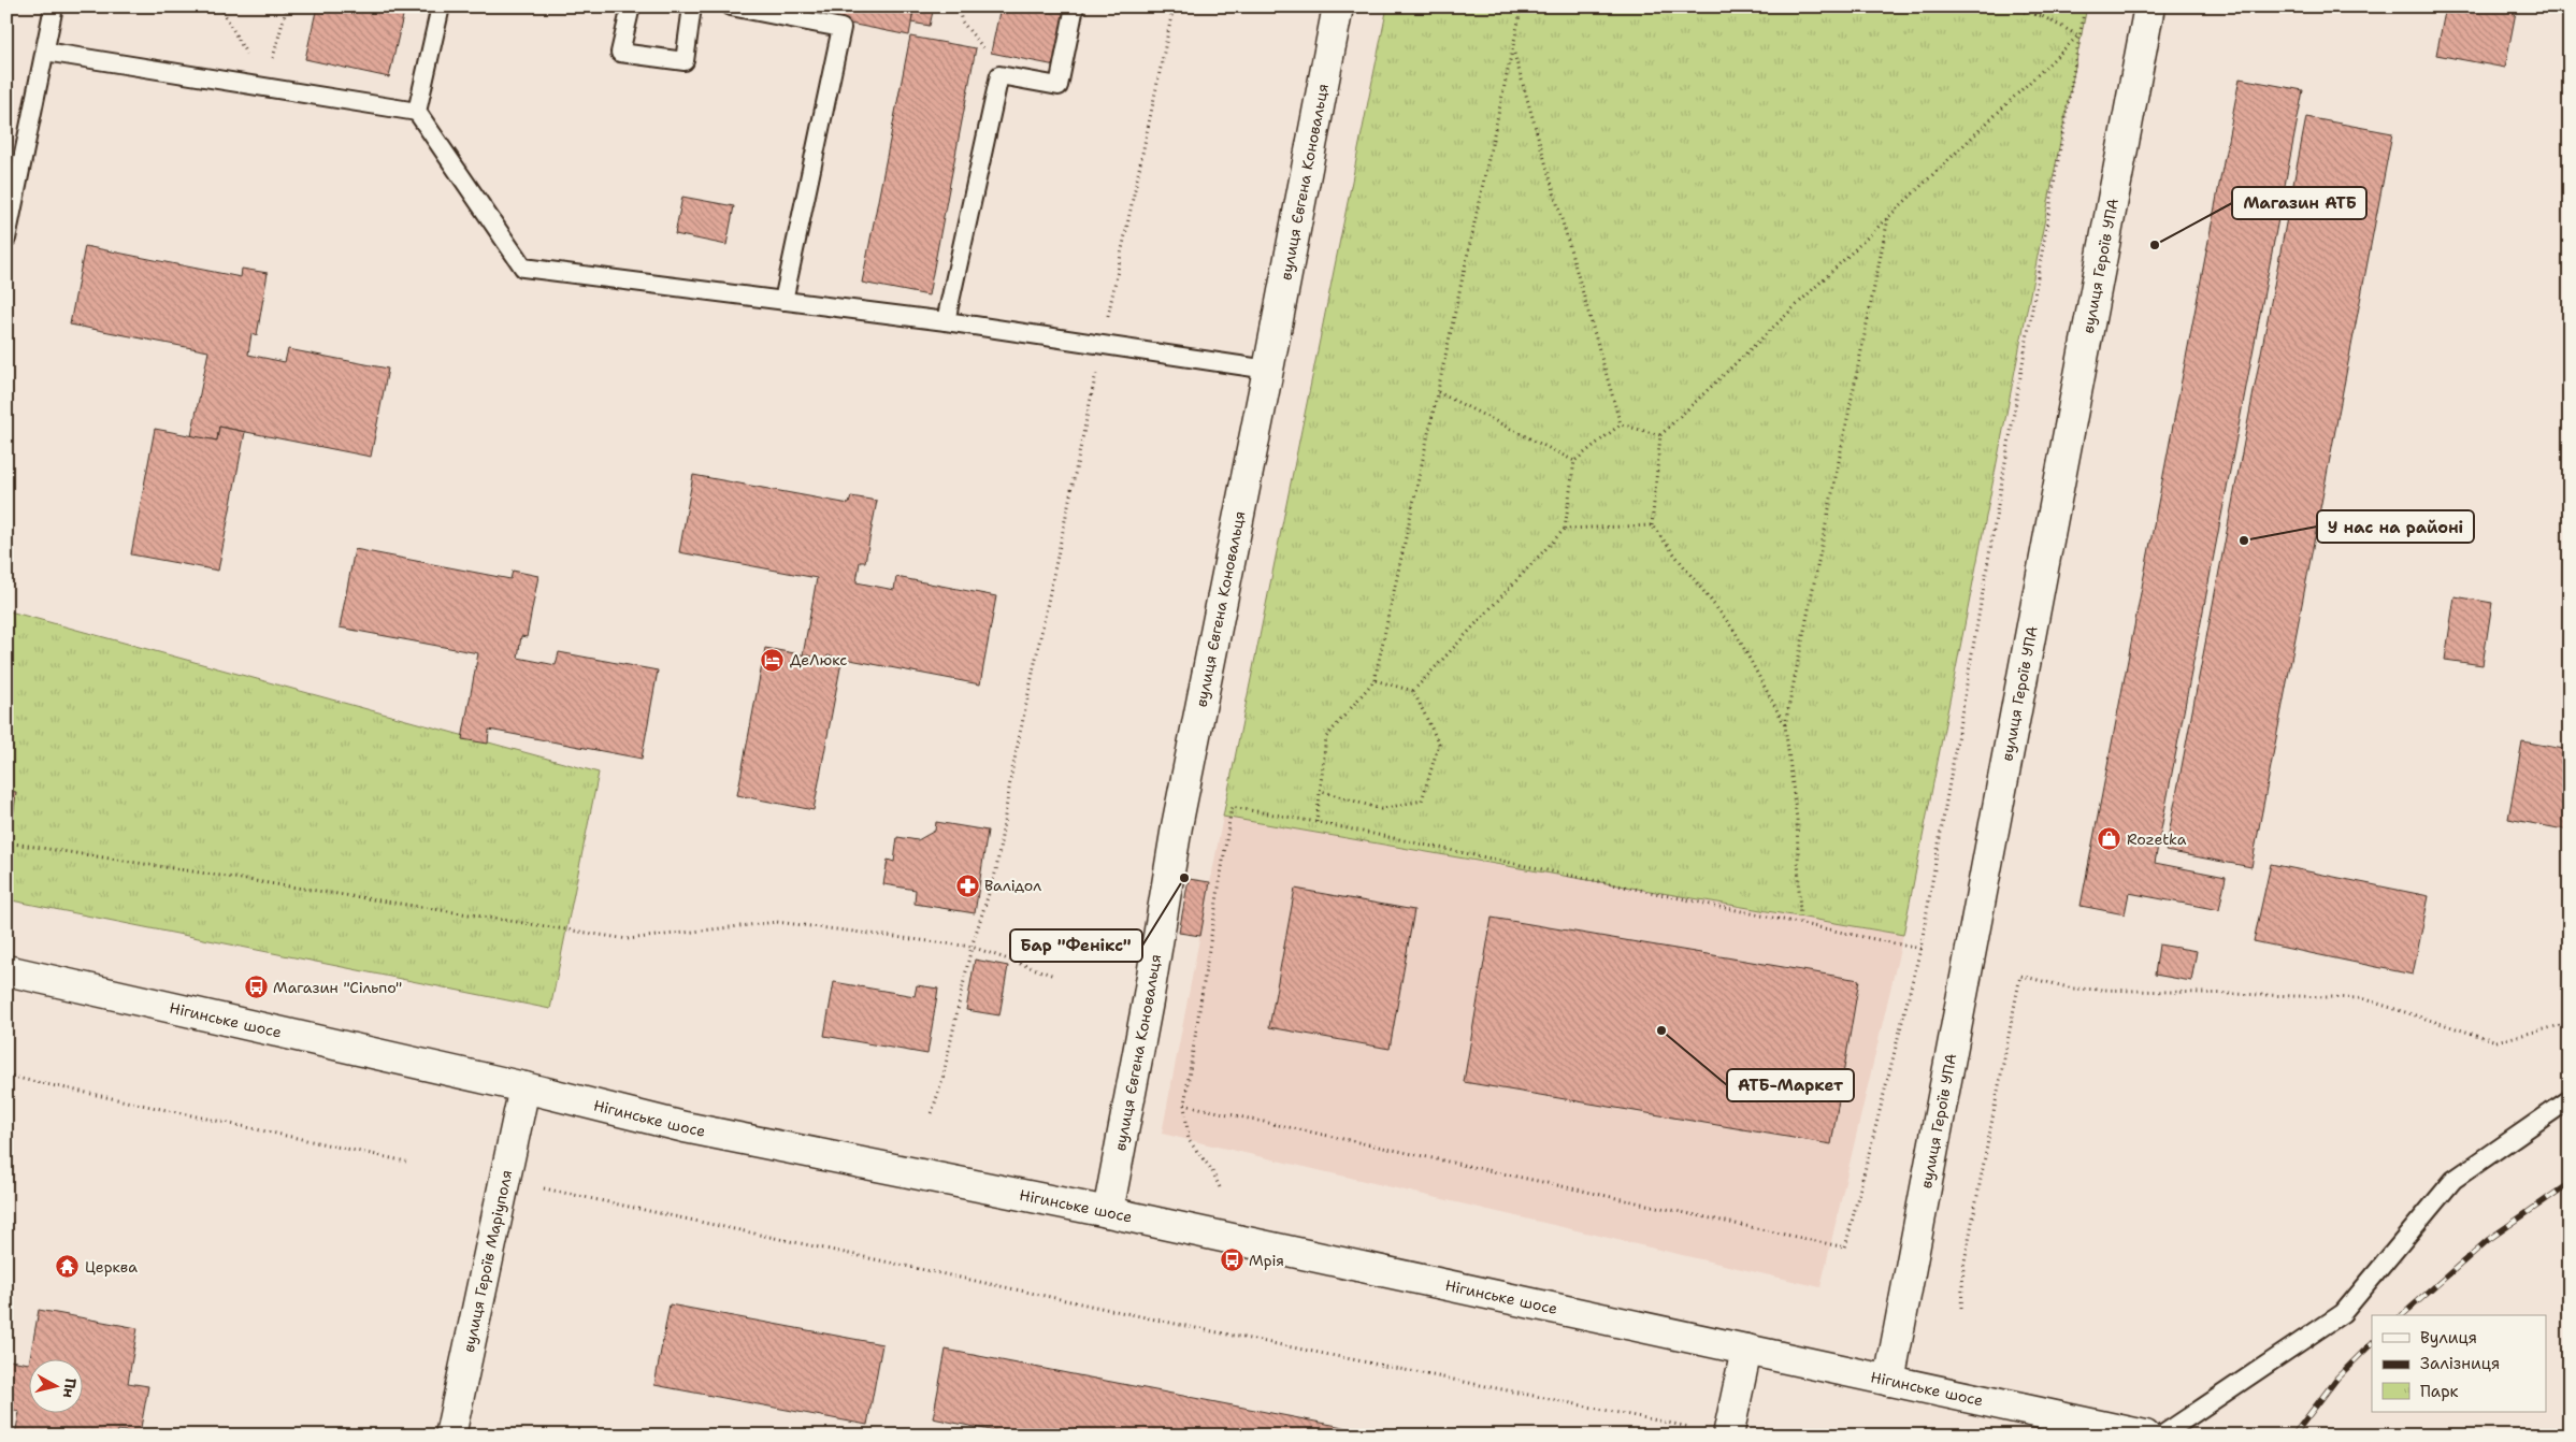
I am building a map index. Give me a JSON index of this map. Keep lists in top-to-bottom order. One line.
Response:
{"streets":{"street":["вулиця Євгена Коновальця","вулиця Героїв УПА","Нігинське шосе","вулиця Героїв Маріуполя"]},"crossings":[["вулиця Євгена Коновальця","Нігинське шосе"],["вулиця Героїв УПА","Нігинське шосе"],["Нігинське шосе","вулиця Героїв Маріуполя"]],"places":{"other":["Магазин АТБ","У нас на районі","Бар \"Фенікс\"","АТБ-Маркет"],"hotel":["ДеЛюкс"],"shop":["Rozetka"],"pharmacy":["Валідол"],"bus stop":["Магазин \"Сільпо\"","Мрія"],"temple":["Церква"]},"legend":["Вулиця","Залізниця","Парк"],"north":"right"}
